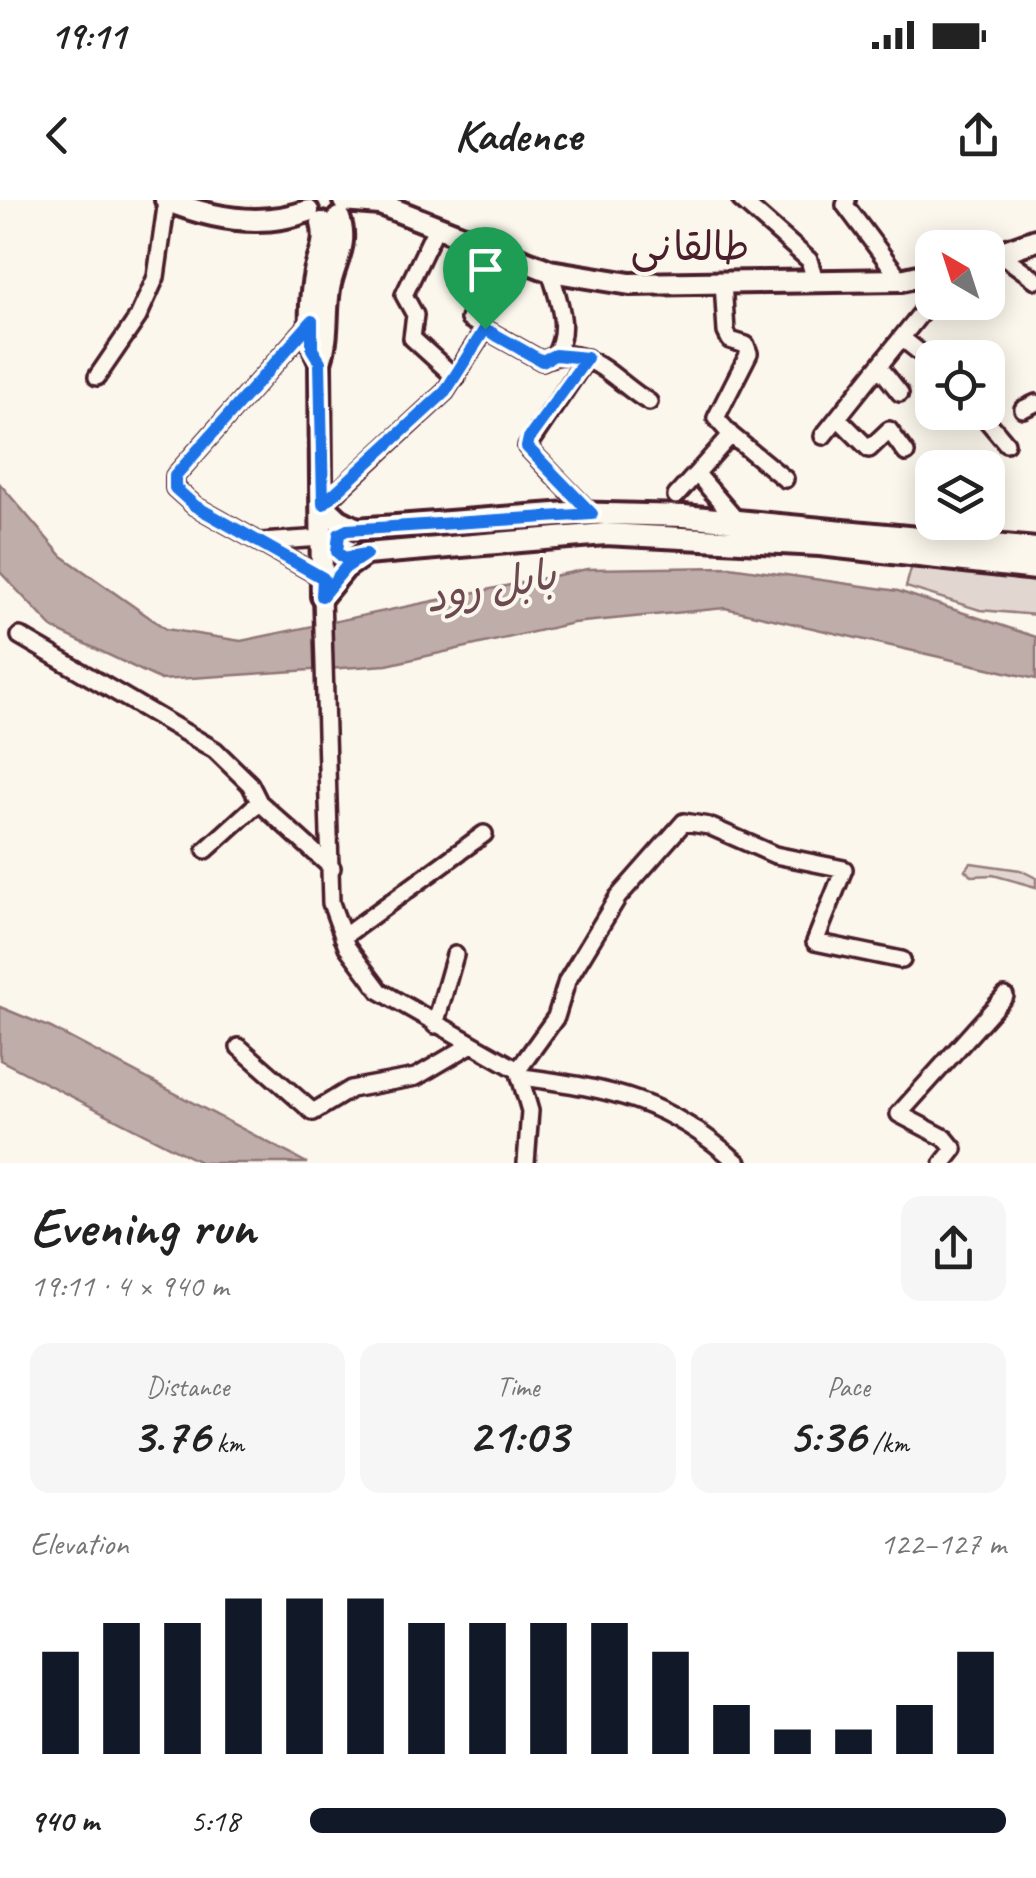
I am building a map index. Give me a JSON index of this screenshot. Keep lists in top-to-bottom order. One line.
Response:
{"streets":{"main road":["طالقانی"]},"water":["بابل رود"],"north":"top left","page":{"status":"19:11","header":"Kadence","heading":["Evening run","19:11 · 4 × 940 m"],"stats":[["Distance","3.76 km"],["Time","21:03"],["Pace","5:36 /km"]],"chart":["Elevation","122–127 m"],"list":[{"name":"940 m","note":"5:18"}]}}
